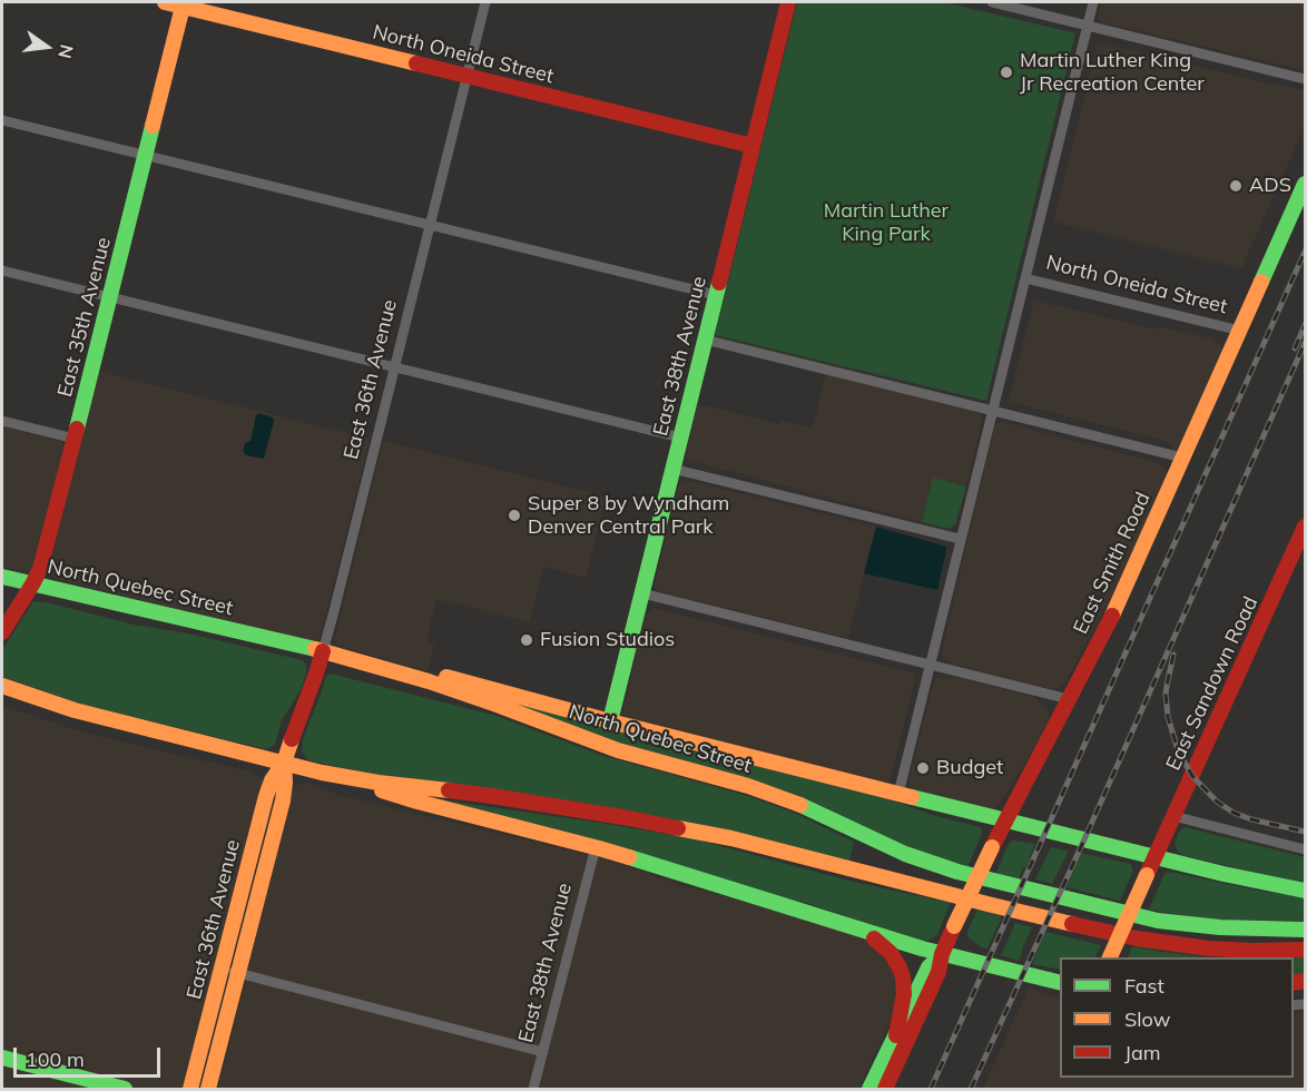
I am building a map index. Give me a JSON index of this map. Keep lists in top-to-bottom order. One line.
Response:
{"streets":{"street":["North Oneida Street","East 35th Avenue","East 38th Avenue","East 36th Avenue","East Smith Road","North Quebec Street","East Sandown Road"]},"crossings":[["North Oneida Street","East 35th Avenue"],["North Oneida Street","East 38th Avenue"],["North Oneida Street","East 36th Avenue"],["North Oneida Street","East Smith Road"],["East 35th Avenue","North Quebec Street"],["East 36th Avenue","North Quebec Street"]],"parks":["Martin Luther King Park"],"places":["Martin Luther King Jr Recreation Center","ADS","Super 8 by Wyndham Denver Central Park","Fusion Studios","Budget"],"legend":["Fast","Slow","Jam"],"scale_bar":"100 m","north":"right"}
